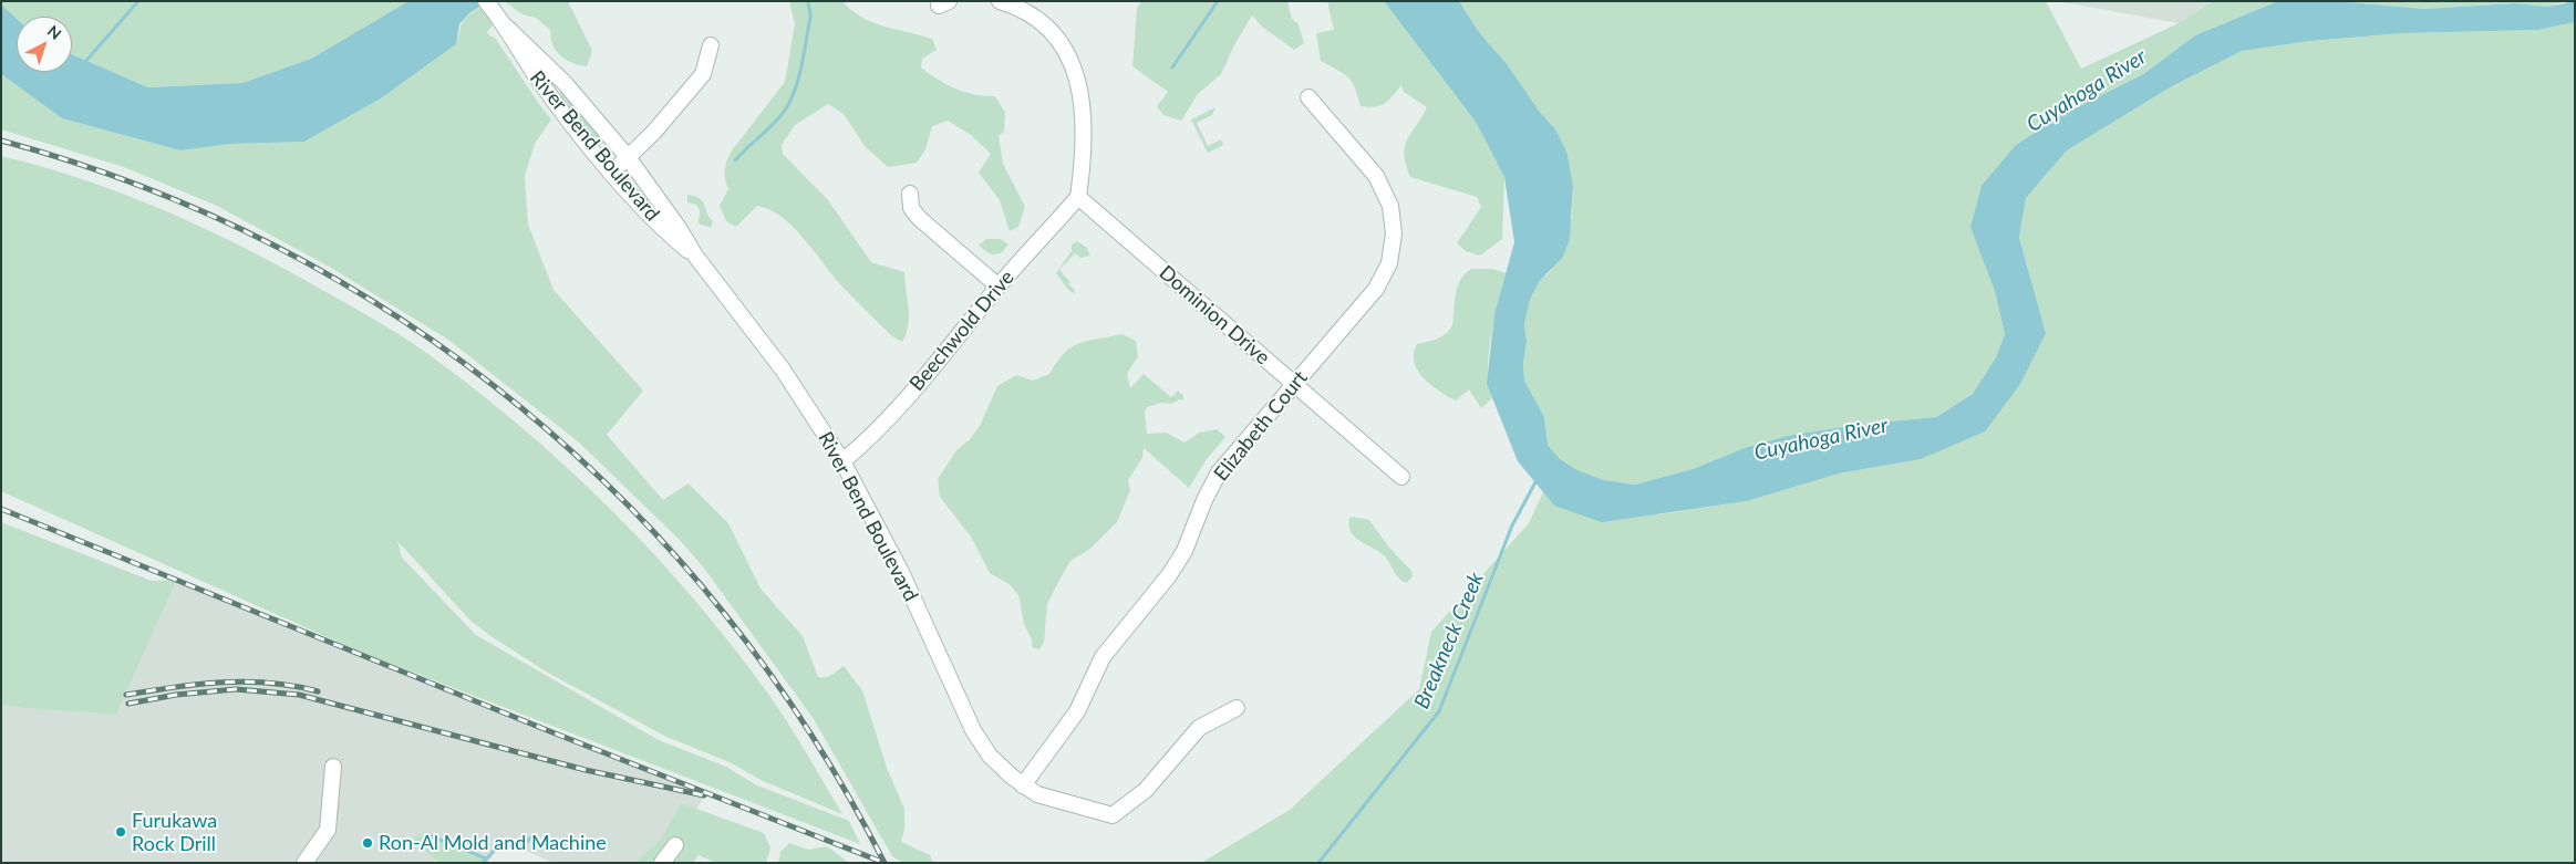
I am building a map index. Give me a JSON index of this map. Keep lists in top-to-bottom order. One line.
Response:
{"streets":{"street":["River Bend Boulevard","Dominion Drive","Beechwold Drive","Elizabeth Court"]},"crossings":[["River Bend Boulevard","Beechwold Drive"],["River Bend Boulevard","Elizabeth Court"],["Dominion Drive","Beechwold Drive"],["Dominion Drive","Elizabeth Court"]],"water":["Cuyahoga River","Breakneck Creek"],"places":["Furukawa Rock Drill","Ron-Al Mold and Machine"],"north":"top right"}
